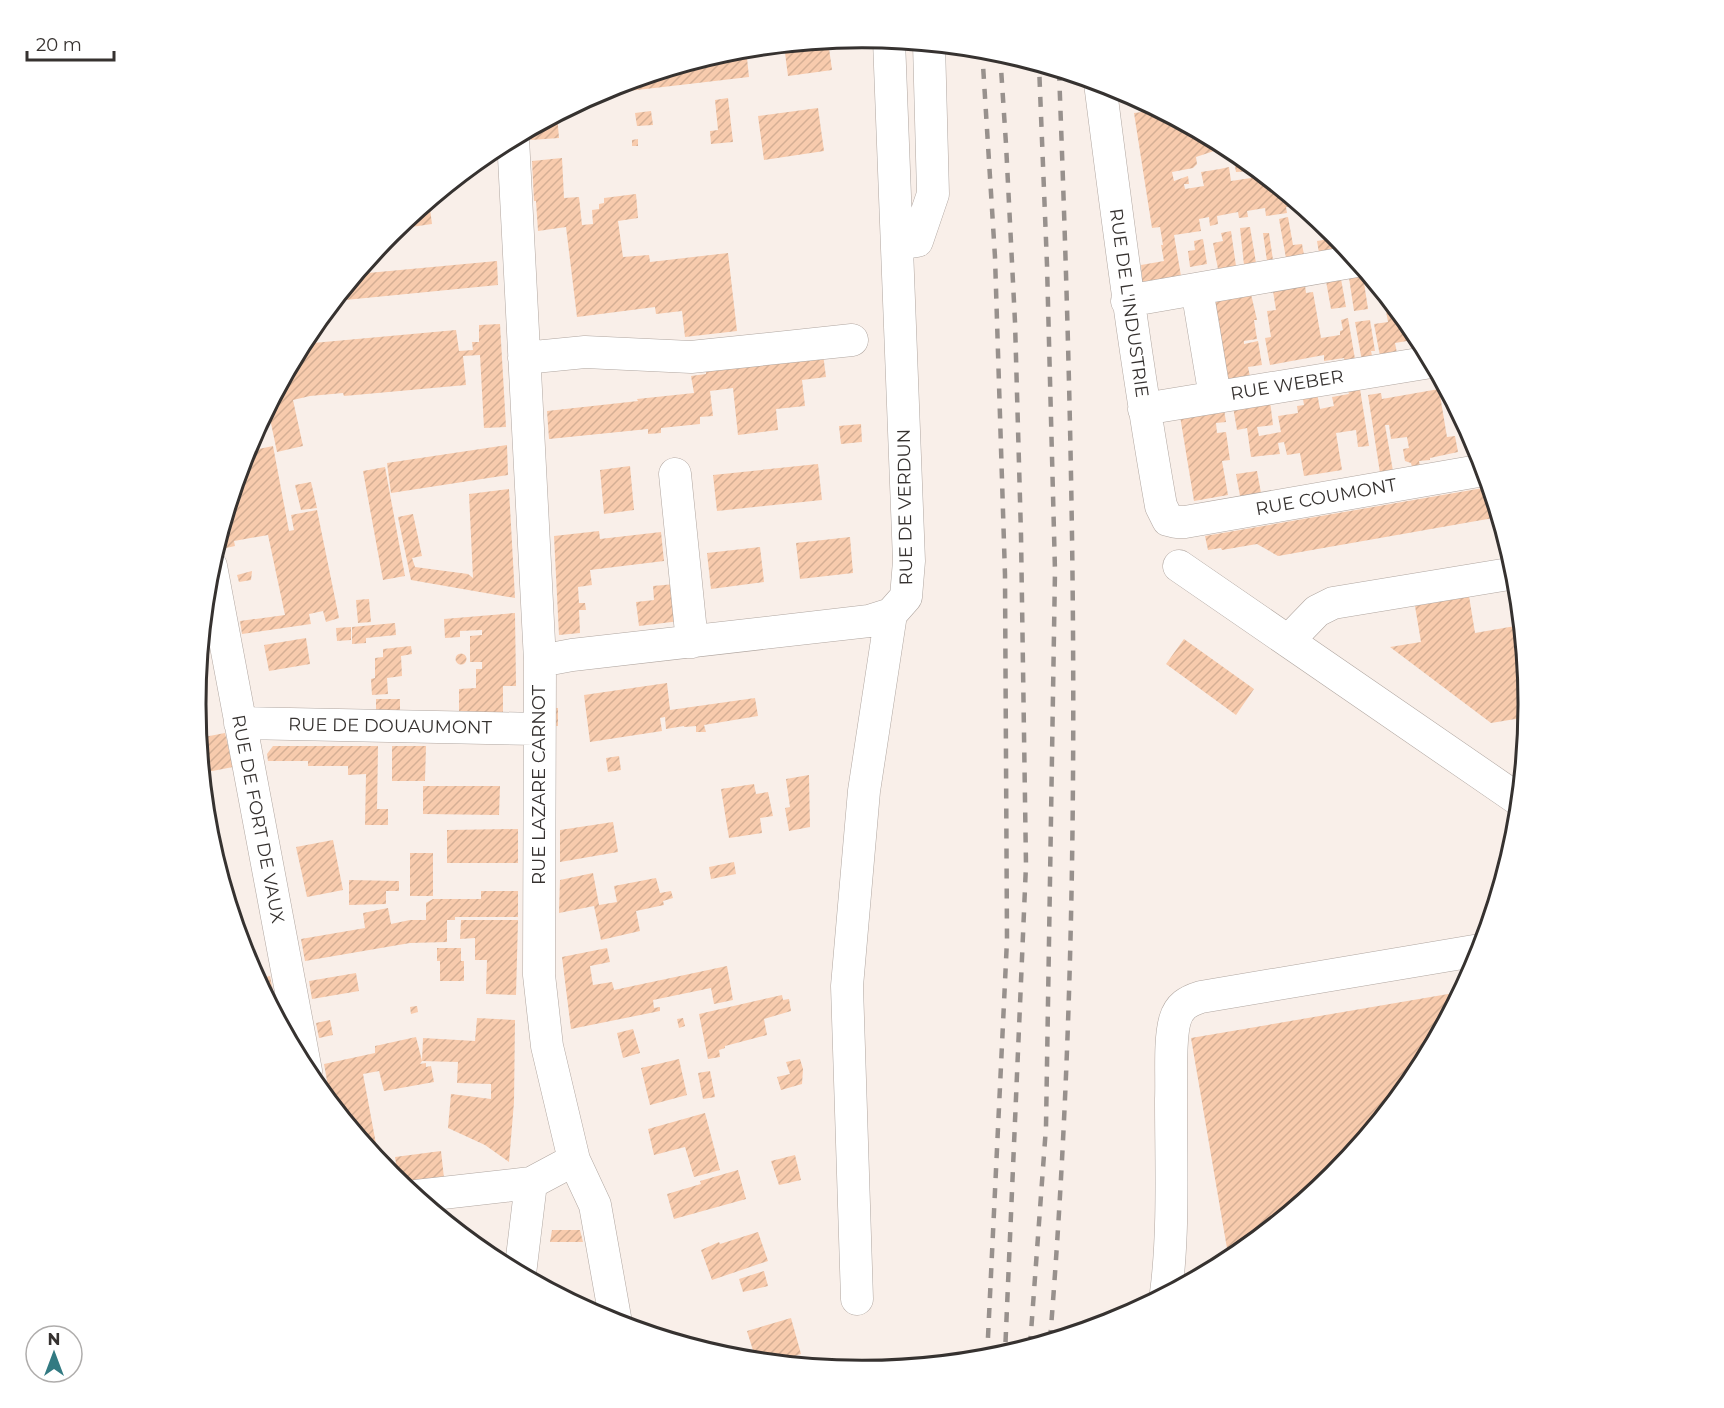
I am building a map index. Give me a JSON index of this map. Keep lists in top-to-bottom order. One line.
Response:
{"streets":{"street":["RUE DE L'INDUSTRIE","RUE WEBER","RUE COUMONT","RUE DE VERDUN","RUE DE DOUAUMONT","RUE LAZARE CARNOT","RUE DE FORT DE VAUX"]},"crossings":[["RUE DE L'INDUSTRIE","RUE WEBER"],["RUE DE L'INDUSTRIE","RUE COUMONT"],["RUE DE DOUAUMONT","RUE LAZARE CARNOT"],["RUE DE DOUAUMONT","RUE DE FORT DE VAUX"]],"scale_bar":"20 m","north":"top"}
